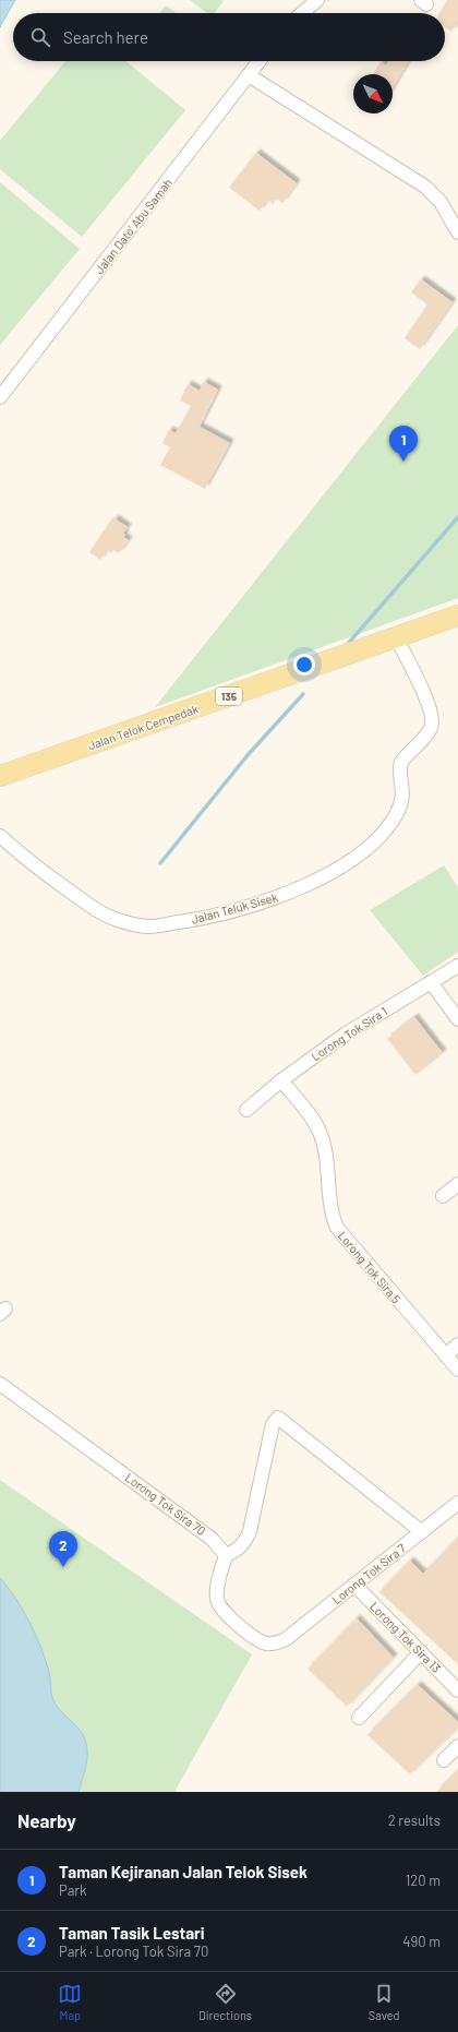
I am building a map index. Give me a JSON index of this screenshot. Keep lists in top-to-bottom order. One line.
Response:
{"streets":{"main road":["135","Jalan Telok Cempedak"],"street":["Jalan Dato' Abu Samah","Jalan Teluk Sisek","Lorong Tok Sira 1","Lorong Tok Sira 5","Lorong Tok Sira 70","Lorong Tok Sira 7","Lorong Tok Sira 13"]},"crossings":[["Jalan Telok Cempedak","Jalan Teluk Sisek"],["Lorong Tok Sira 1","Lorong Tok Sira 5"],["Lorong Tok Sira 70","Lorong Tok Sira 7"],["Lorong Tok Sira 7","Lorong Tok Sira 13"]],"north":"bottom right","page":{"search":"Search here","pins":["1","2"],"heading":["Nearby","2 results"],"list":[{"mark":"1","name":"Taman Kejiranan Jalan Telok Sisek","note":"Park","value":"120 m"},{"mark":"2","name":"Taman Tasik Lestari","note":"Park · Lorong Tok Sira 70","value":"490 m"}],"nav":["Map","Directions","Saved"]}}
